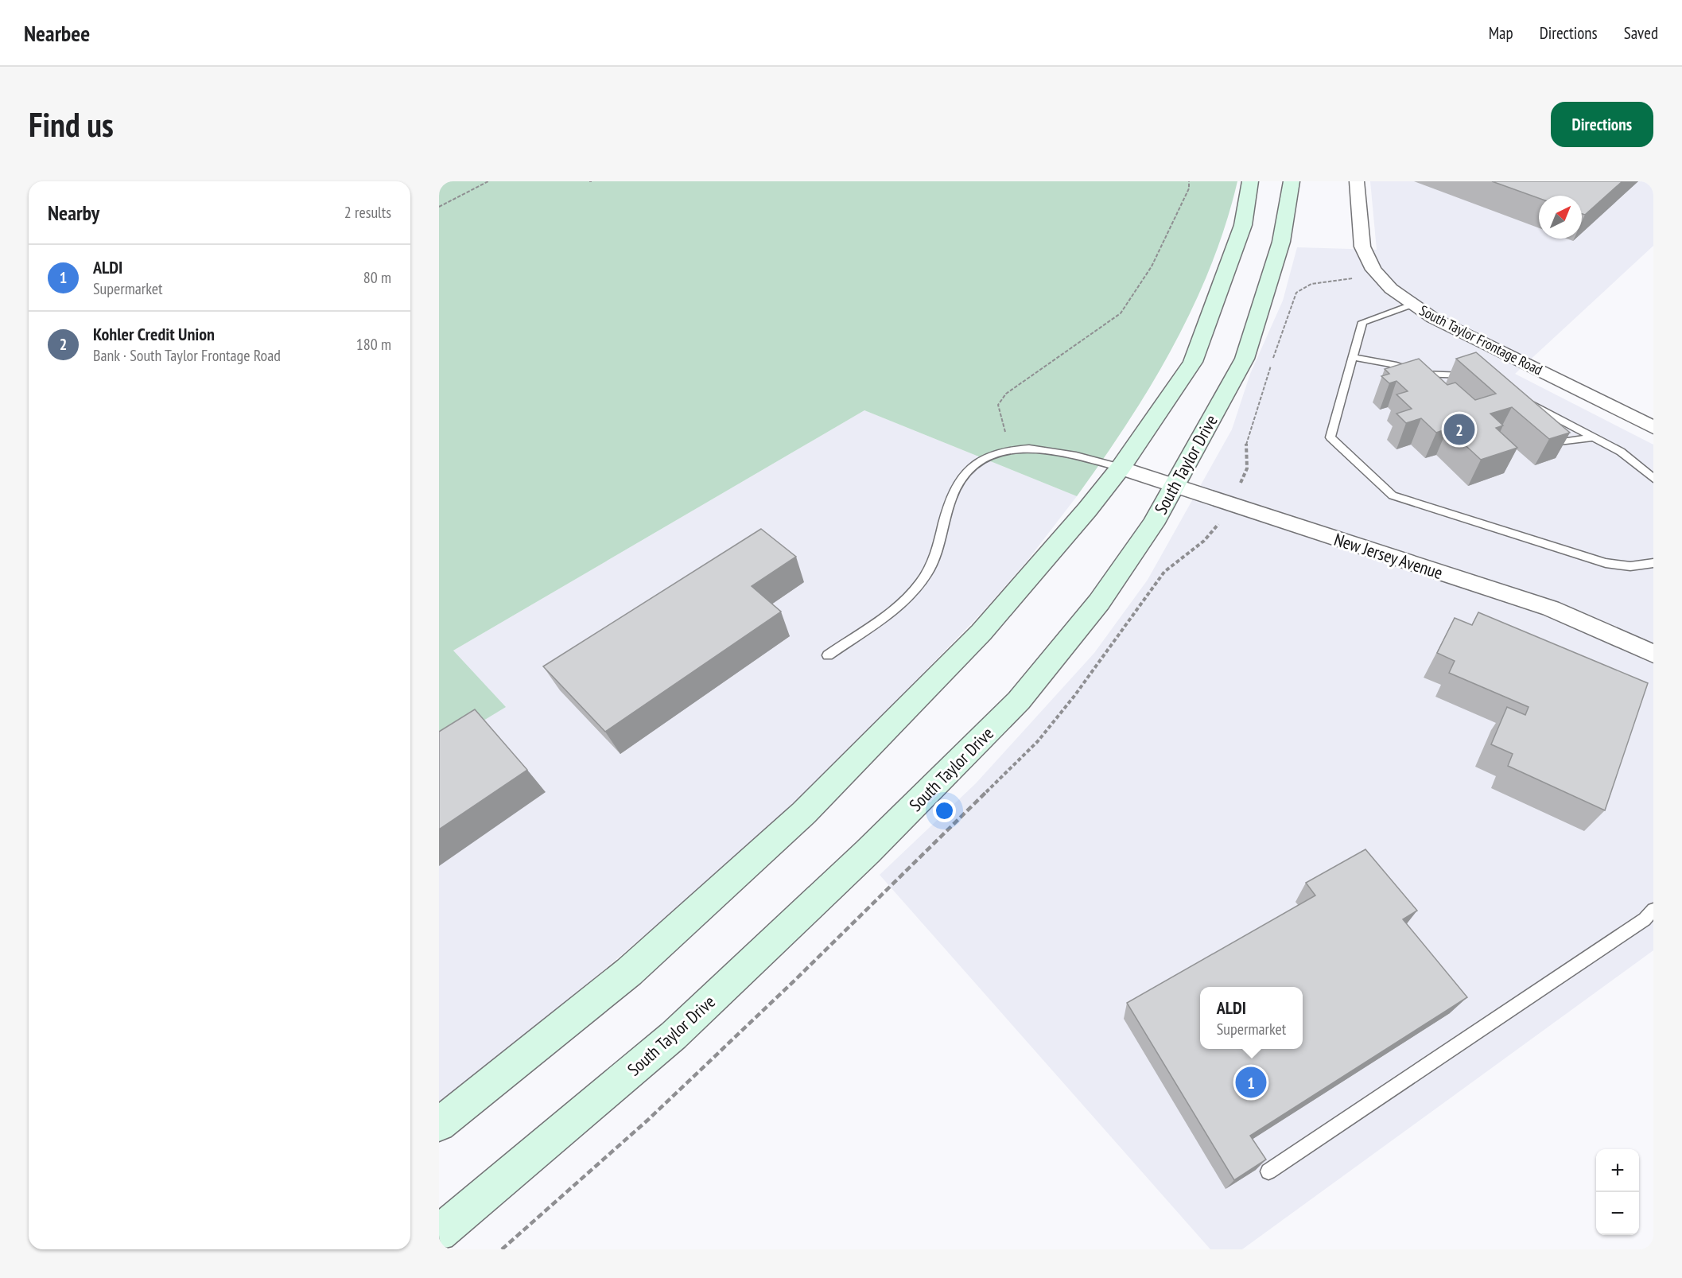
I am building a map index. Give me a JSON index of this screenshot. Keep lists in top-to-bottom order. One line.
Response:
{"streets":{"main road":["South Taylor Drive"],"street":["South Taylor Frontage Road","New Jersey Avenue"]},"crossings":[["South Taylor Drive","New Jersey Avenue"]],"north":"top right","page":{"header":"Nearbee","nav":["Map","Directions","Saved"],"buttons":"Directions","title":"Find us","heading":["Nearby","2 results"],"list":[{"mark":"1","name":"ALDI","note":"Supermarket","value":"80 m"},{"mark":"2","name":"Kohler Credit Union","note":"Bank · South Taylor Frontage Road","value":"180 m"}],"pins":["2","1"],"popup":["ALDI","Supermarket"],"map_buttons":["+","−"]}}
